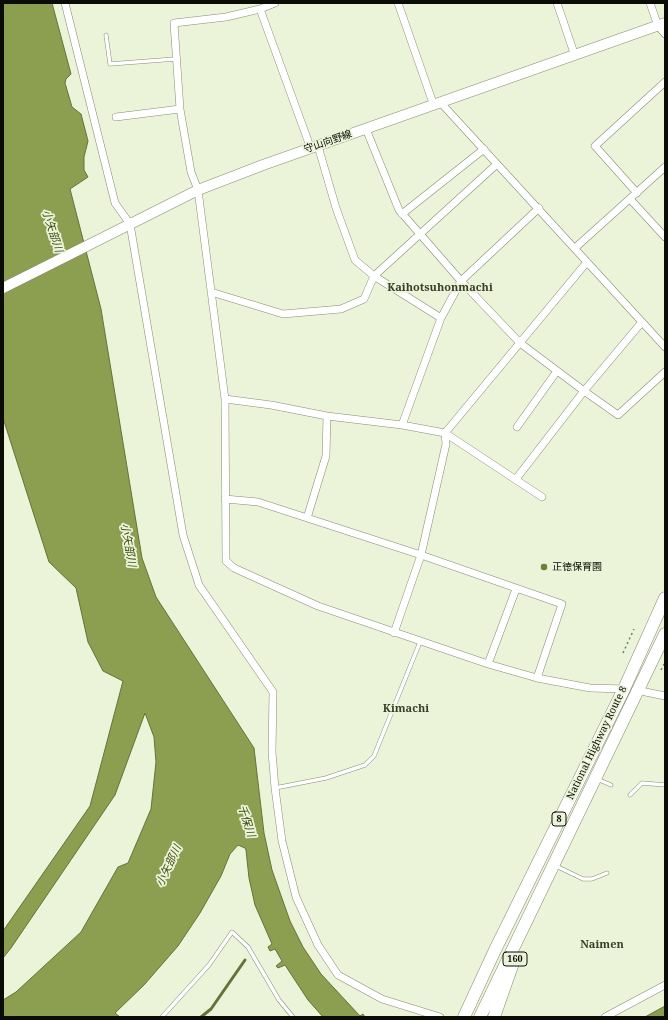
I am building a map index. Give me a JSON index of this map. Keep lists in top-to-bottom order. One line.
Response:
{"streets":{"highway":["National Highway Route 8","8","160"],"main road":["守山向野線"]},"crossings":[["National Highway Route 8","160"]],"districts":["Kaihotsuhonmachi","Kimachi","Naimen"],"water":["小矢部川","千保川"],"places":["正徳保育園"]}
